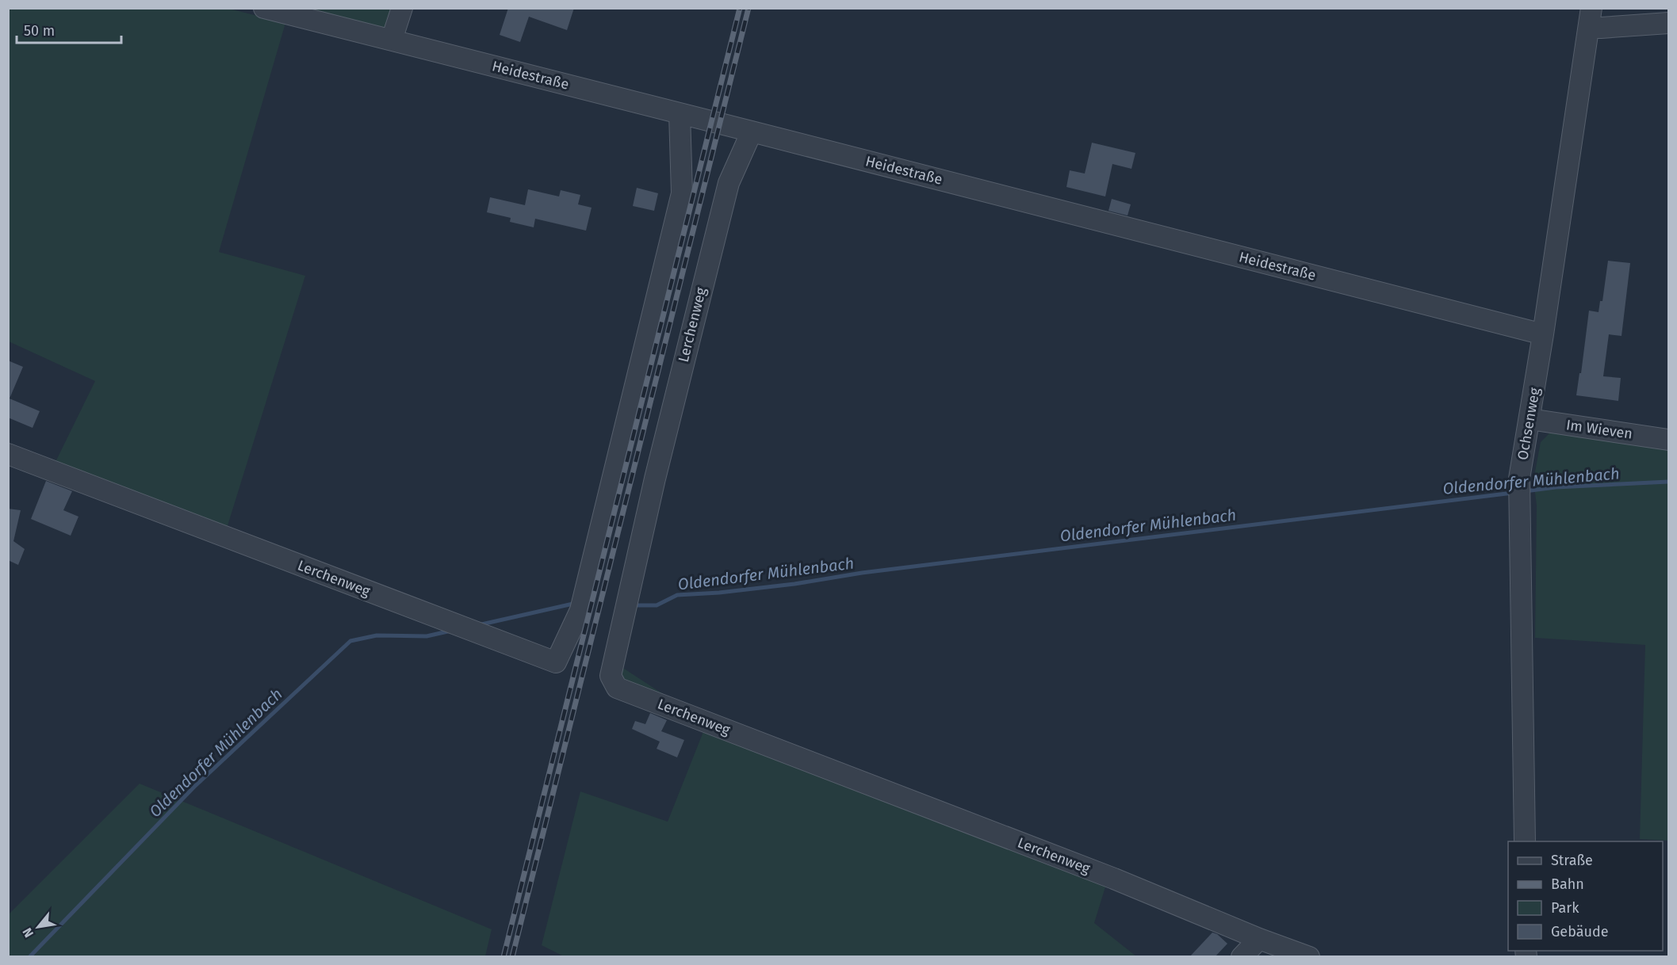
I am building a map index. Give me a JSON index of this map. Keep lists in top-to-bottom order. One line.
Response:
{"streets":{"street":["Heidestraße","Lerchenweg","Ochsenweg","Im Wieven"]},"crossings":[["Heidestraße","Lerchenweg"],["Heidestraße","Ochsenweg"],["Ochsenweg","Im Wieven"]],"water":["Oldendorfer Mühlenbach"],"legend":["Straße","Bahn","Park","Gebäude"],"scale_bar":"50 m","north":"bottom left"}
